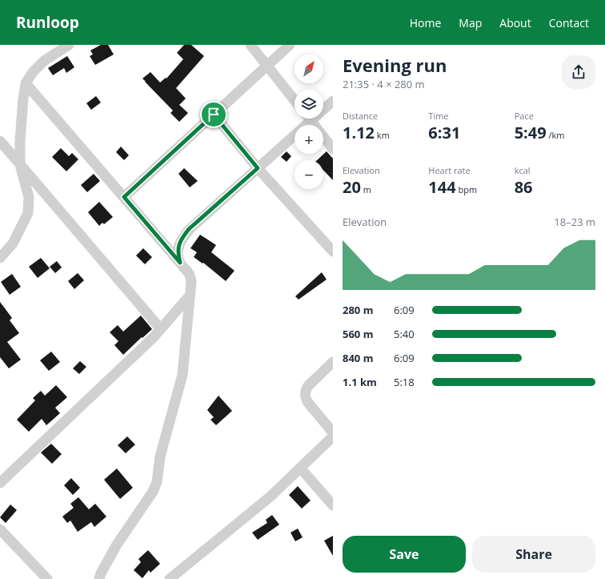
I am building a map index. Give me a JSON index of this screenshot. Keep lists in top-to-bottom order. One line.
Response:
{"north":"top right","page":{"header":"Runloop","nav":["Home","Map","About","Contact"],"heading":["Evening run","21:35 · 4 × 280 m"],"map_buttons":["+","−"],"stats":[["Distance","1.12 km"],["Time","6:31"],["Pace","5:49 /km"],["Elevation","20 m"],["Heart rate","144 bpm"],["kcal","86"]],"chart":["Elevation","18–23 m"],"list":[{"name":"280 m","note":"6:09"},{"name":"560 m","note":"5:40"},{"name":"840 m","note":"6:09"},{"name":"1.1 km","note":"5:18"}],"buttons":["Save","Share"]}}
